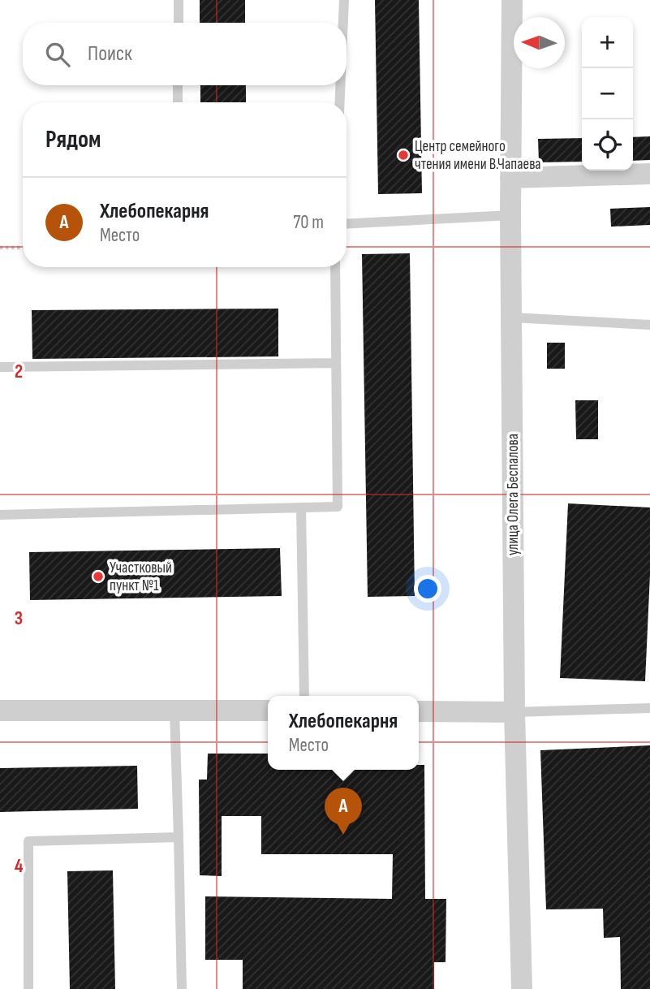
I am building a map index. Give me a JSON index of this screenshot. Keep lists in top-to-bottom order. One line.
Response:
{"streets":{"street":["улица Олега Беспалова"]},"places":["Центр семейного чтения имени В.Чапаева","Участковый пункт №1"],"north":"left","page":{"map_buttons":["+","−"],"search":"Поиск","heading":"Рядом","list":[{"mark":"A","name":"Хлебопекарня","note":"Место","value":"70 m"}],"popup":["Хлебопекарня","Место"],"pins":"A"},"grid":{"rows":["2","3","4"]}}
